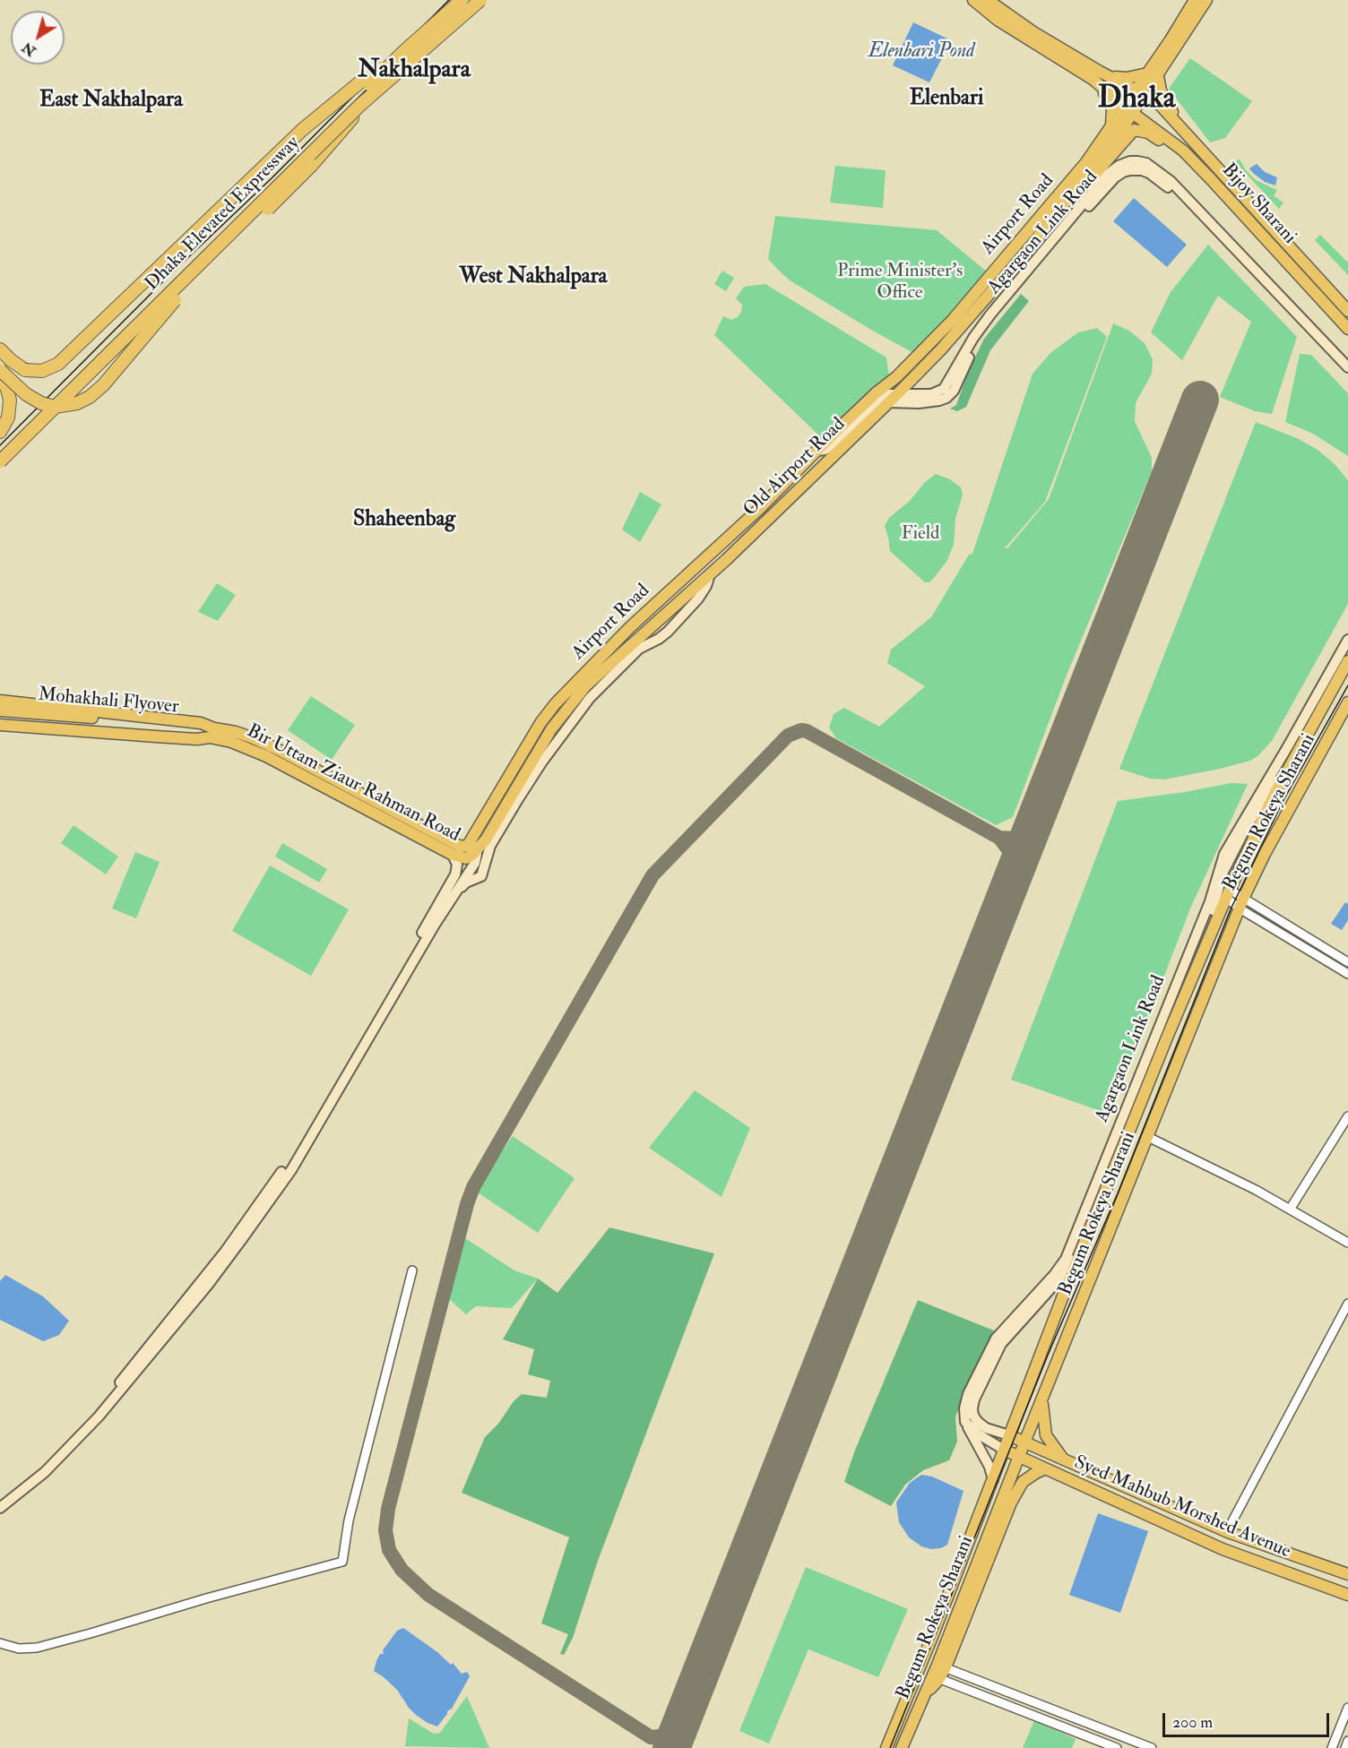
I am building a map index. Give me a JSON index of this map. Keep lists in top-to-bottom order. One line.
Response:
{"streets":{"highway":["Dhaka Elevated Expressway"],"main road":["Bijoy Sharani","Airport Road","Agargaon Link Road","Old Airport Road","Mohakhali Flyover","Bir Uttam Ziaur Rahman Road","Begum Rokeya Sharani","Syed Mahbub Morshed Avenue"]},"crossings":[["Bijoy Sharani","Airport Road"],["Bijoy Sharani","Old Airport Road"],["Airport Road","Agargaon Link Road"],["Airport Road","Old Airport Road"],["Airport Road","Bir Uttam Ziaur Rahman Road"],["Agargaon Link Road","Old Airport Road"],["Agargaon Link Road","Begum Rokeya Sharani"],["Agargaon Link Road","Syed Mahbub Morshed Avenue"],["Old Airport Road","Bir Uttam Ziaur Rahman Road"],["Mohakhali Flyover","Bir Uttam Ziaur Rahman Road"],["Begum Rokeya Sharani","Syed Mahbub Morshed Avenue"]],"districts":["Nakhalpara","Elenbari","Dhaka","East Nakhalpara","West Nakhalpara","Shaheenbag"],"water":["Elenbari Pond"],"parks":["Prime Minister's Office","Field"],"scale_bar":"200 m","north":"bottom left"}
